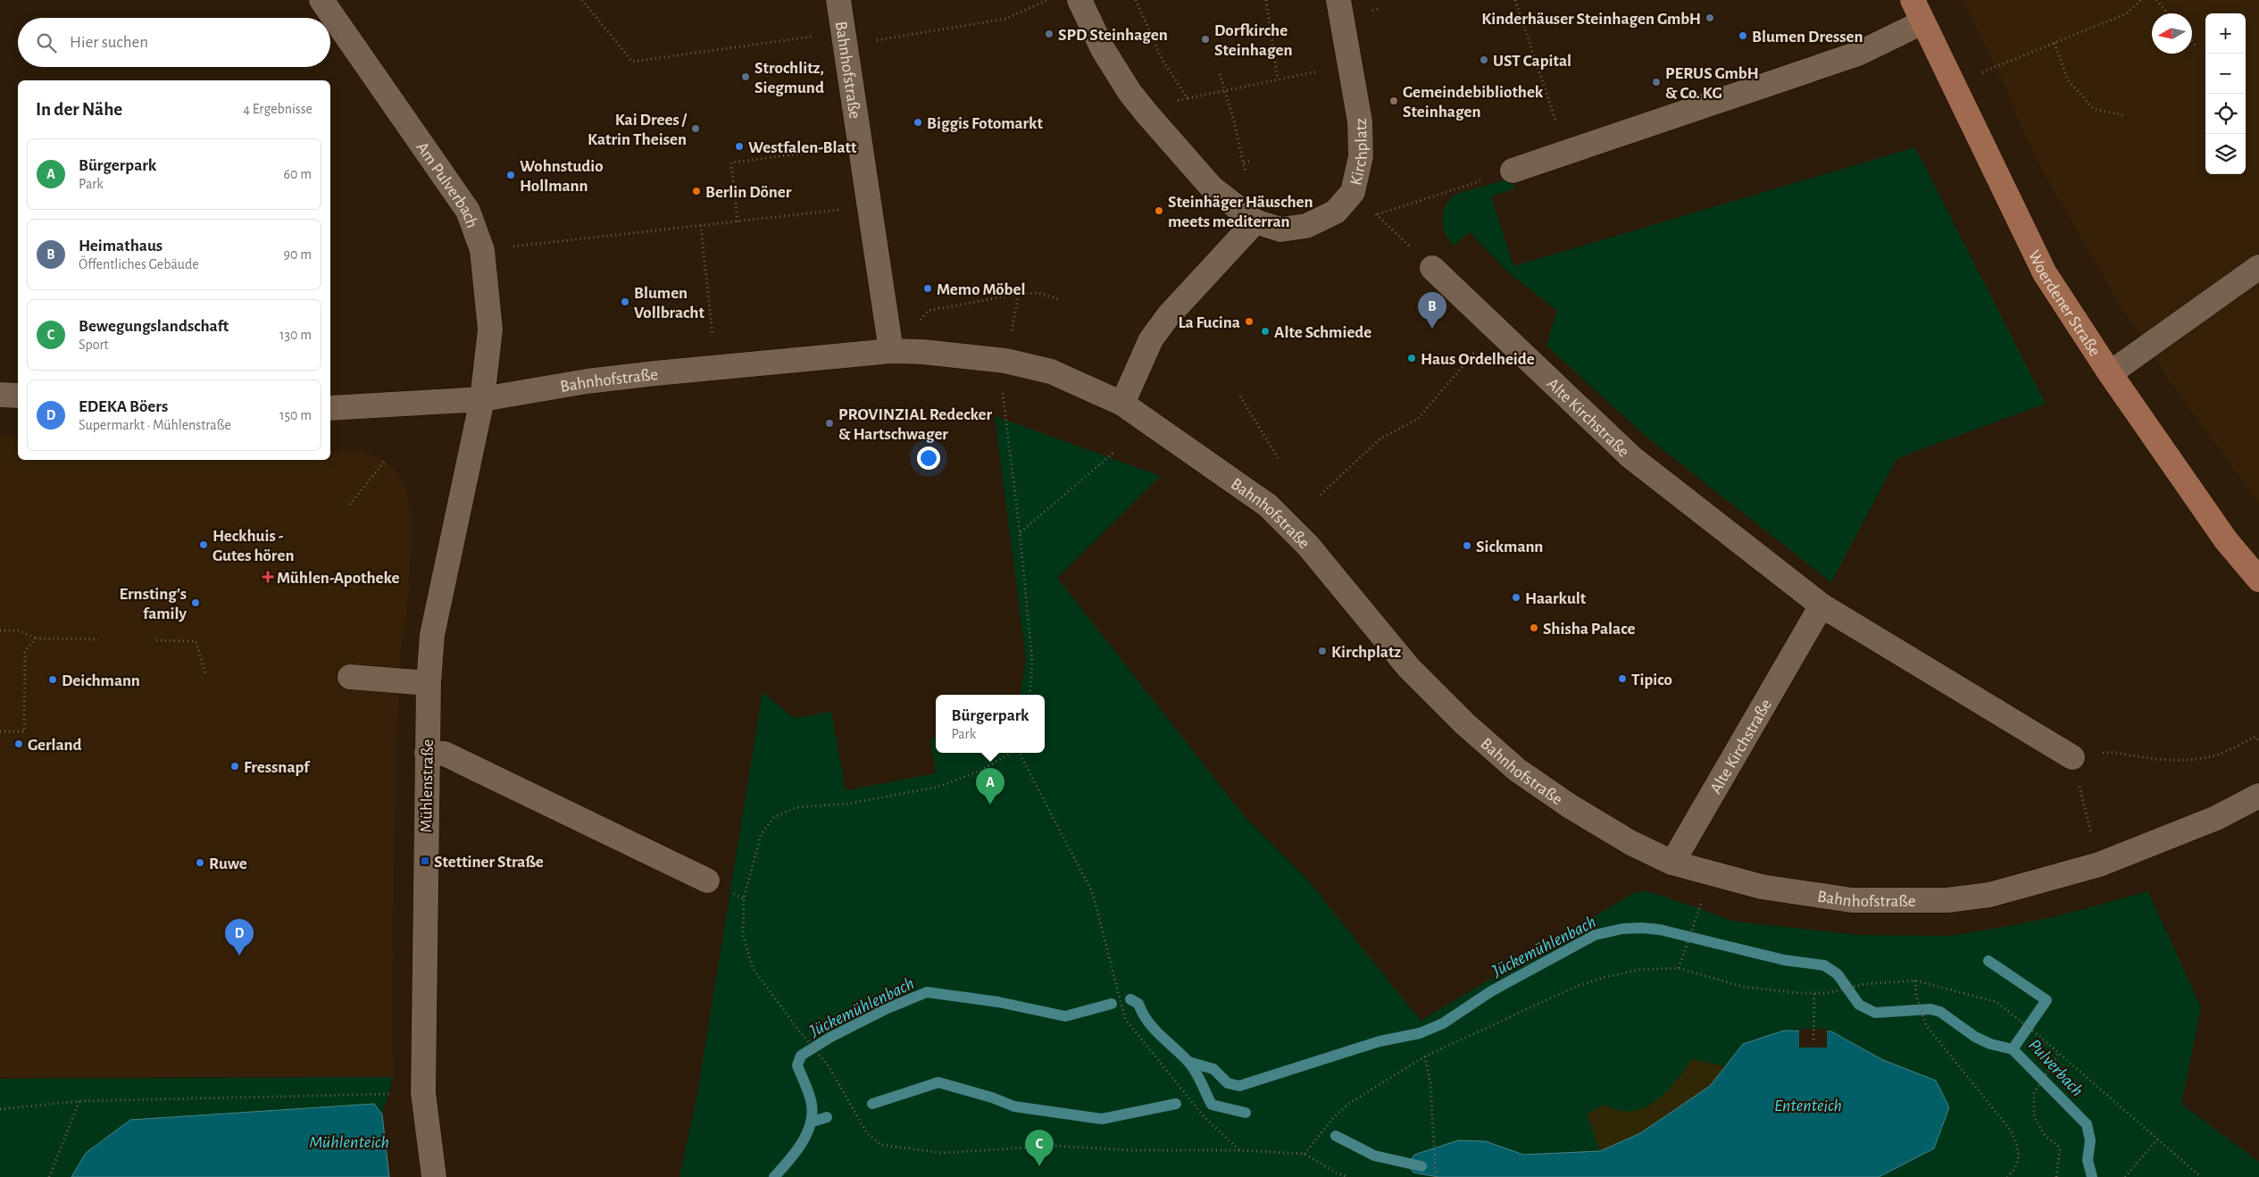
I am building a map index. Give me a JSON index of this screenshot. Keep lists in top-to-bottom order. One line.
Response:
{"streets":{"main road":["Woerdener Straße"],"street":["Bahnhofstraße","Kirchplatz","Am Pulverbach","Alte Kirchstraße","Mühlenstraße"]},"crossings":[["Bahnhofstraße","Am Pulverbach"],["Bahnhofstraße","Alte Kirchstraße"],["Bahnhofstraße","Mühlenstraße"],["Am Pulverbach","Mühlenstraße"]],"water":["Jückemühlenbach","Pulverbach","Ententeich","Mühlenteich"],"places":{"other":["Kinderhäuser Steinhagen GmbH","SPD Steinhagen","Blumen Dressen","Dorfkirche Steinhagen","UST Capital","Strochlitz, Siegmund","PERUS GmbH & Co. KG","Gemeindebibliothek Steinhagen","Biggis Fotomarkt","Kai Drees / Katrin Theisen","Westfalen-Blatt","Wohnstudio Hollmann","Berlin Döner","Steinhäger Häuschen meets mediterran","Memo Möbel","Blumen Vollbracht","La Fucina","Alte Schmiede","Haus Ordelheide","PROVINZIAL Redecker & Hartschwager","Heckhuis - Gutes hören","Sickmann","Haarkult","Ernsting's family","Shisha Palace","Kirchplatz","Tipico","Deichmann","Gerland","Fressnapf","Ruwe"],"health":["Mühlen-Apotheke"],"transit":["Stettiner Straße"]},"north":"left","page":{"map_buttons":["+","−"],"search":"Hier suchen","heading":["In der Nähe","4 Ergebnisse"],"list":[{"mark":"A","name":"Bürgerpark","note":"Park","value":"60 m"},{"mark":"B","name":"Heimathaus","note":"Öffentliches Gebäude","value":"90 m"},{"mark":"C","name":"Bewegungslandschaft","note":"Sport","value":"130 m"},{"mark":"D","name":"EDEKA Böers","note":"Supermarkt · Mühlenstraße","value":"150 m"}],"pins":["B","A","D","C"],"popup":["Bürgerpark","Park"]}}
